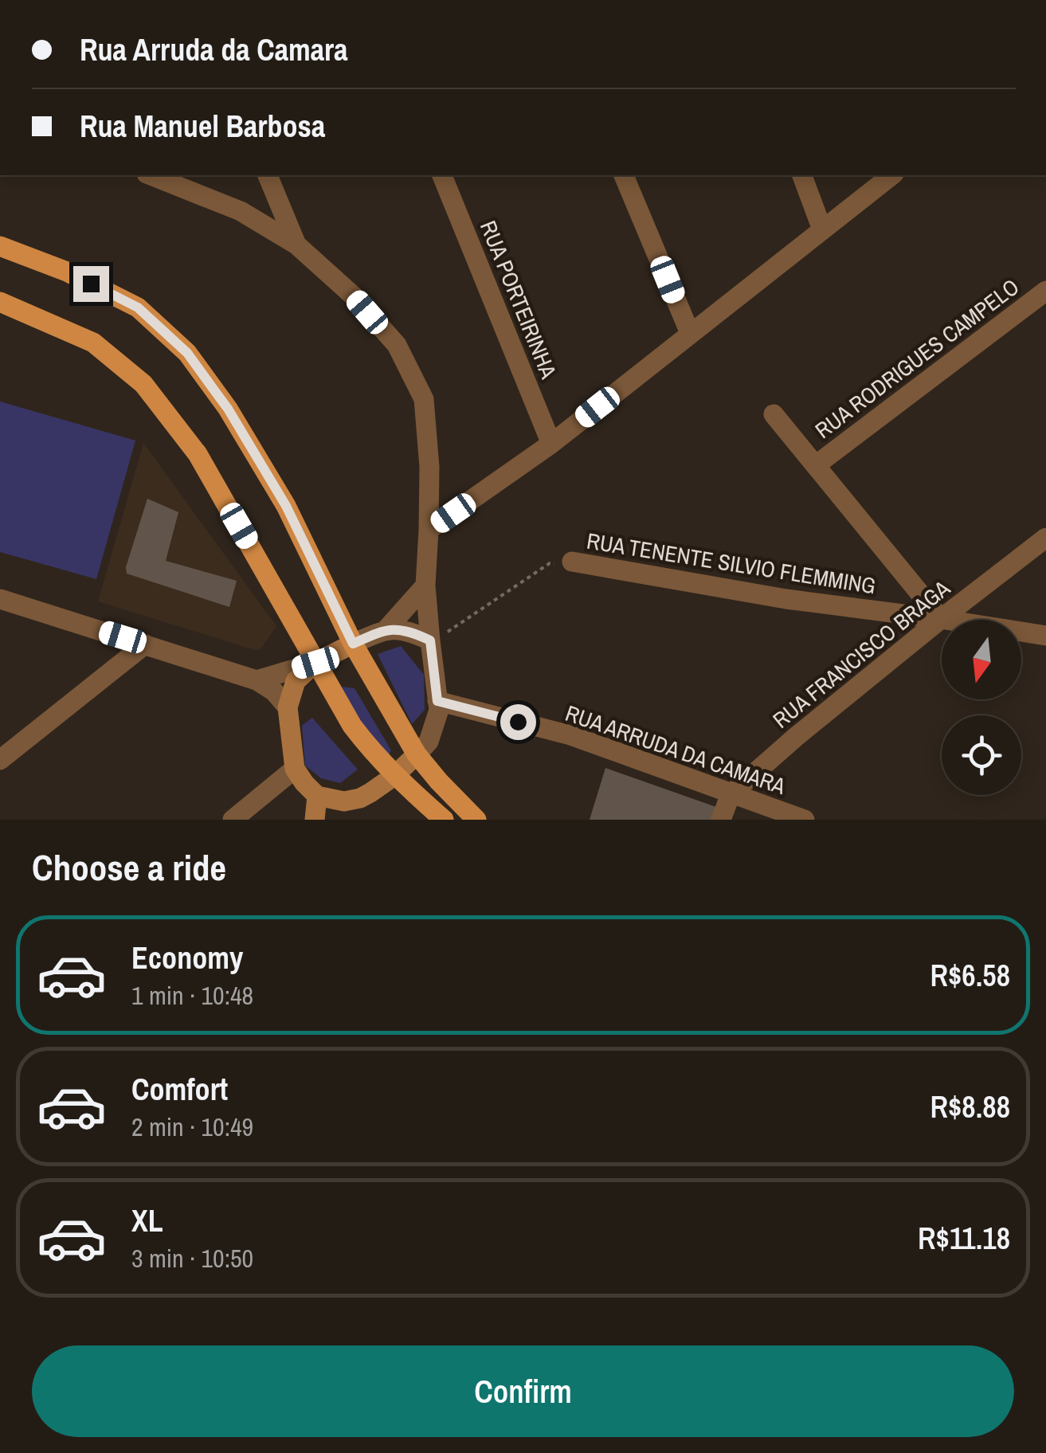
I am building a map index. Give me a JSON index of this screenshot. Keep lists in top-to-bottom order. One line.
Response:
{"streets":{"street":["RUA PORTEIRINHA","RUA RODRIGUES CAMPELO","RUA TENENTE SILVIO FLEMMING","RUA FRANCISCO BRAGA","RUA ARRUDA DA CAMARA"]},"crossings":[["RUA TENENTE SILVIO FLEMMING","RUA FRANCISCO BRAGA"],["RUA FRANCISCO BRAGA","RUA ARRUDA DA CAMARA"]],"north":"bottom","page":{"banner":["Rua Arruda da Camara","Rua Manuel Barbosa"],"heading":"Choose a ride","list":[{"name":"Economy","note":"1 min · 10:48","value":"R$6.58"},{"name":"Comfort","note":"2 min · 10:49","value":"R$8.88"},{"name":"XL","note":"3 min · 10:50","value":"R$11.18"}],"buttons":"Confirm"}}
